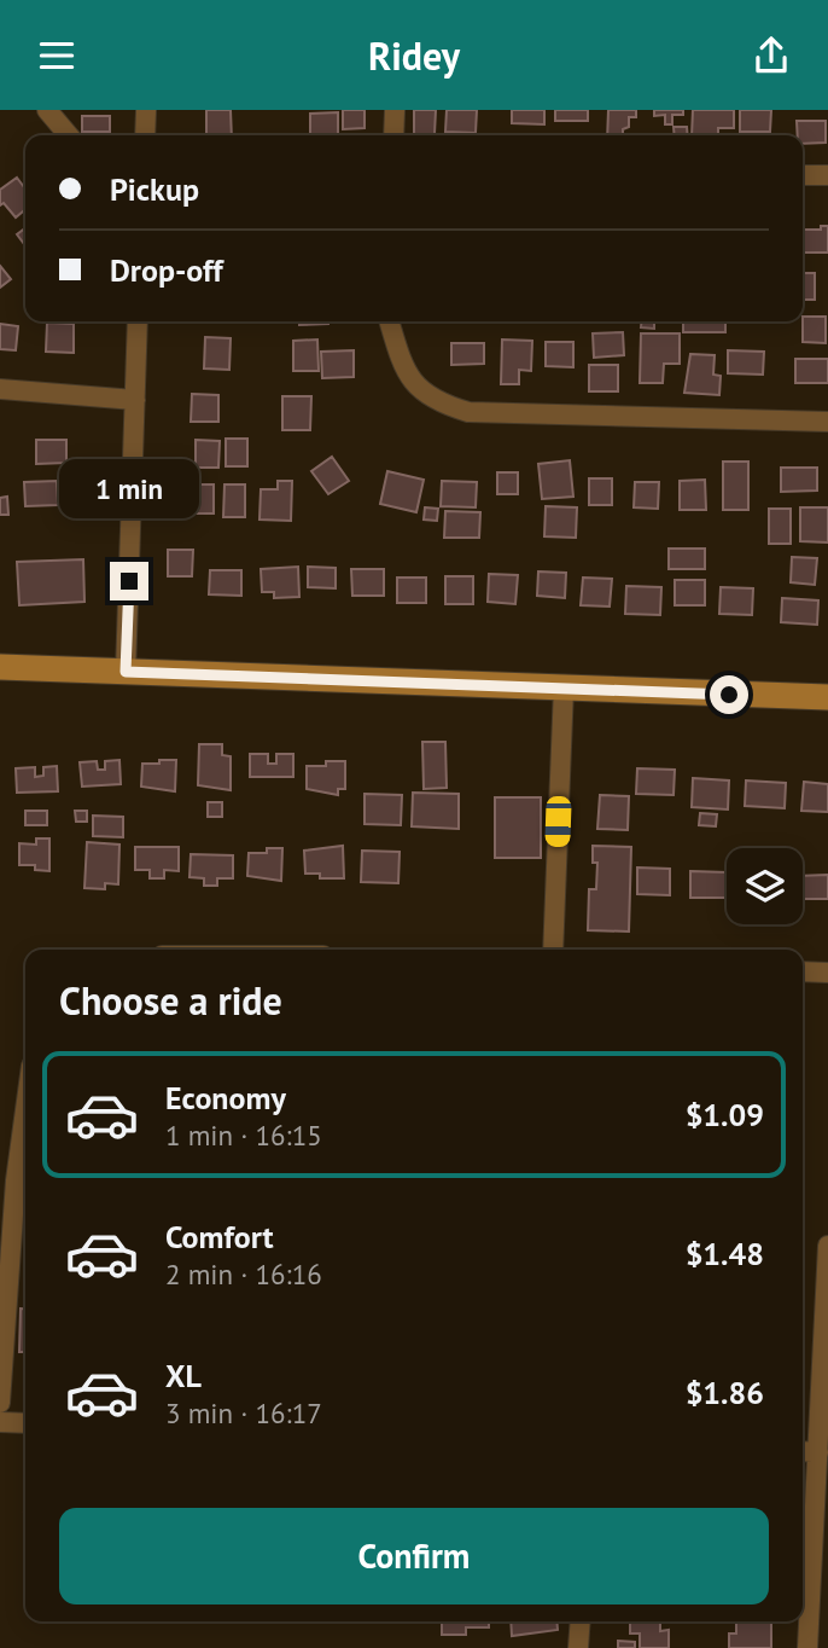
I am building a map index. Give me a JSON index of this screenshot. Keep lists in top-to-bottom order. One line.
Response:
{"page":{"header":"Ridey","banner":["Pickup","Drop-off"],"bubble":"1 min","heading":"Choose a ride","list":[{"name":"Economy","note":"1 min · 16:15","value":"$1.09"},{"name":"Comfort","note":"2 min · 16:16","value":"$1.48"},{"name":"XL","note":"3 min · 16:17","value":"$1.86"}],"buttons":"Confirm"}}
